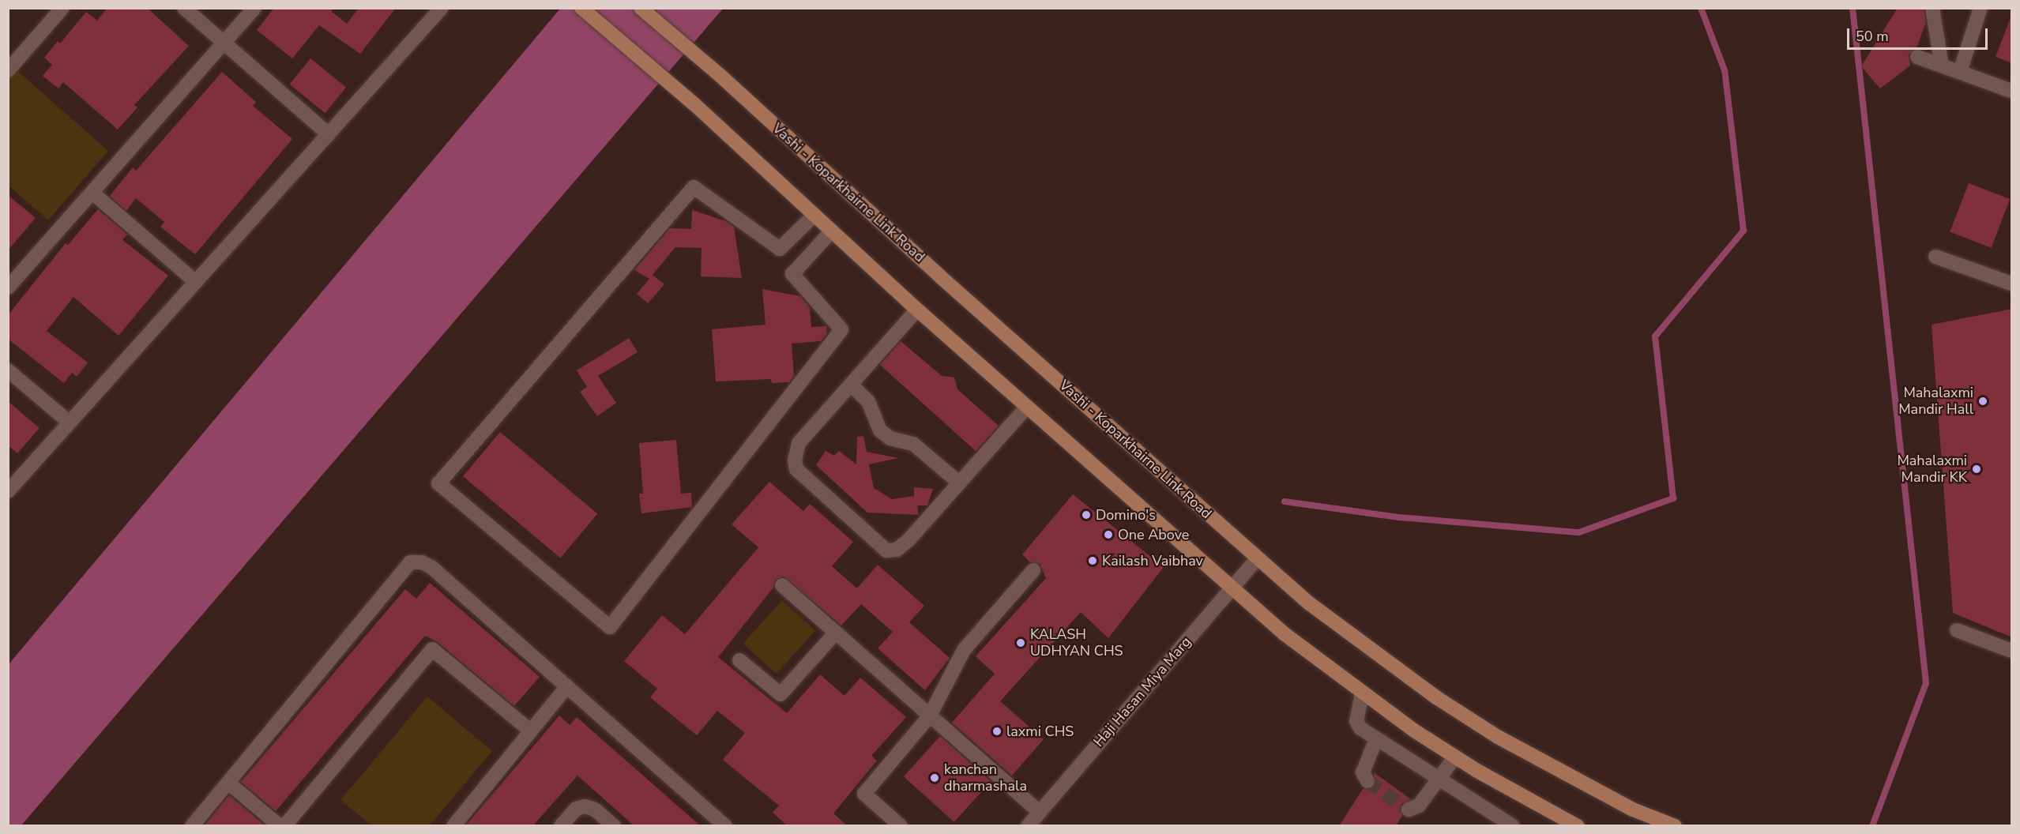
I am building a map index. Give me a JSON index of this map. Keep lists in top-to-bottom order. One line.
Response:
{"streets":{"main road":["Vashi - Koparkhairne Link Road"],"street":["Haji Hasan Miya Marg"]},"crossings":[["Vashi - Koparkhairne Link Road","Haji Hasan Miya Marg"]],"places":["Mahalaxmi Mandir Hall","Mahalaxmi Mandir KK","Domino's","One Above","Kailash Vaibhav","KALASH UDHYAN CHS","laxmi CHS","kanchan dharmashala"],"scale_bar":"50 m"}
